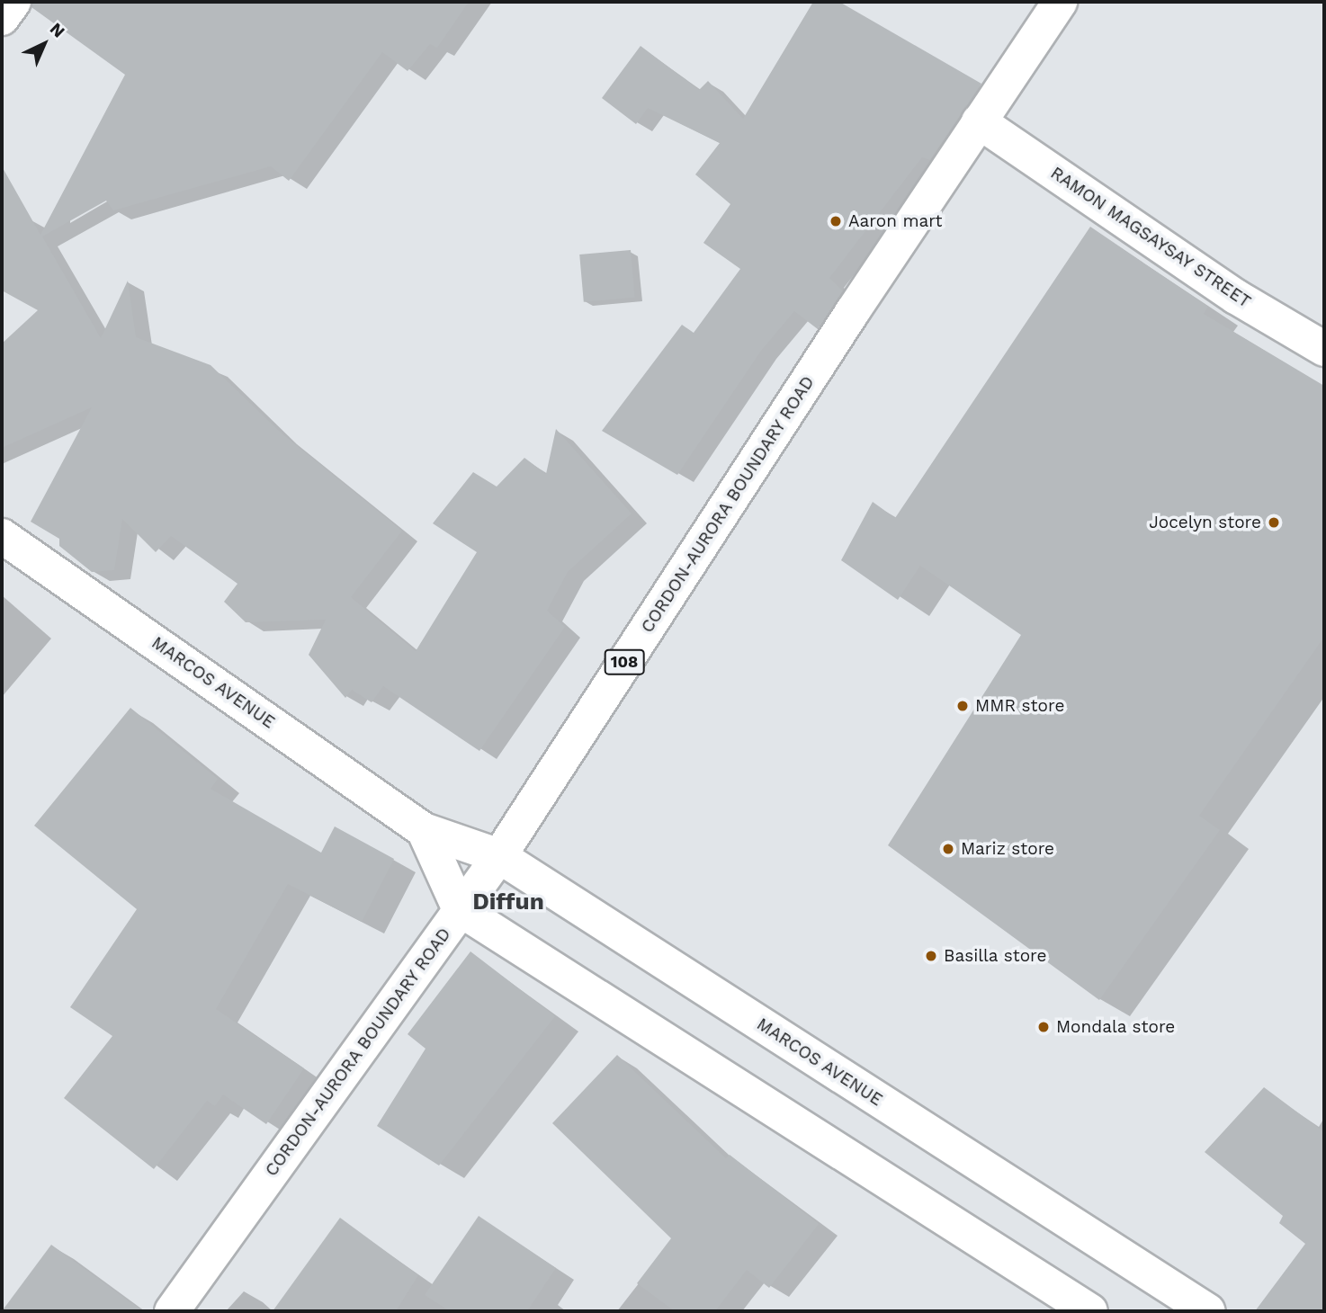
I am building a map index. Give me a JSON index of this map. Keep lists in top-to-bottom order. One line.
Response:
{"streets":{"main road":["RAMON MAGSAYSAY STREET","CORDON-AURORA BOUNDARY ROAD","108","MARCOS AVENUE"]},"crossings":[["RAMON MAGSAYSAY STREET","CORDON-AURORA BOUNDARY ROAD"],["CORDON-AURORA BOUNDARY ROAD","MARCOS AVENUE"]],"districts":["Diffun"],"places":["Aaron mart","Jocelyn store","MMR store","Mariz store","Basilla store","Mondala store"],"north":"top right"}
